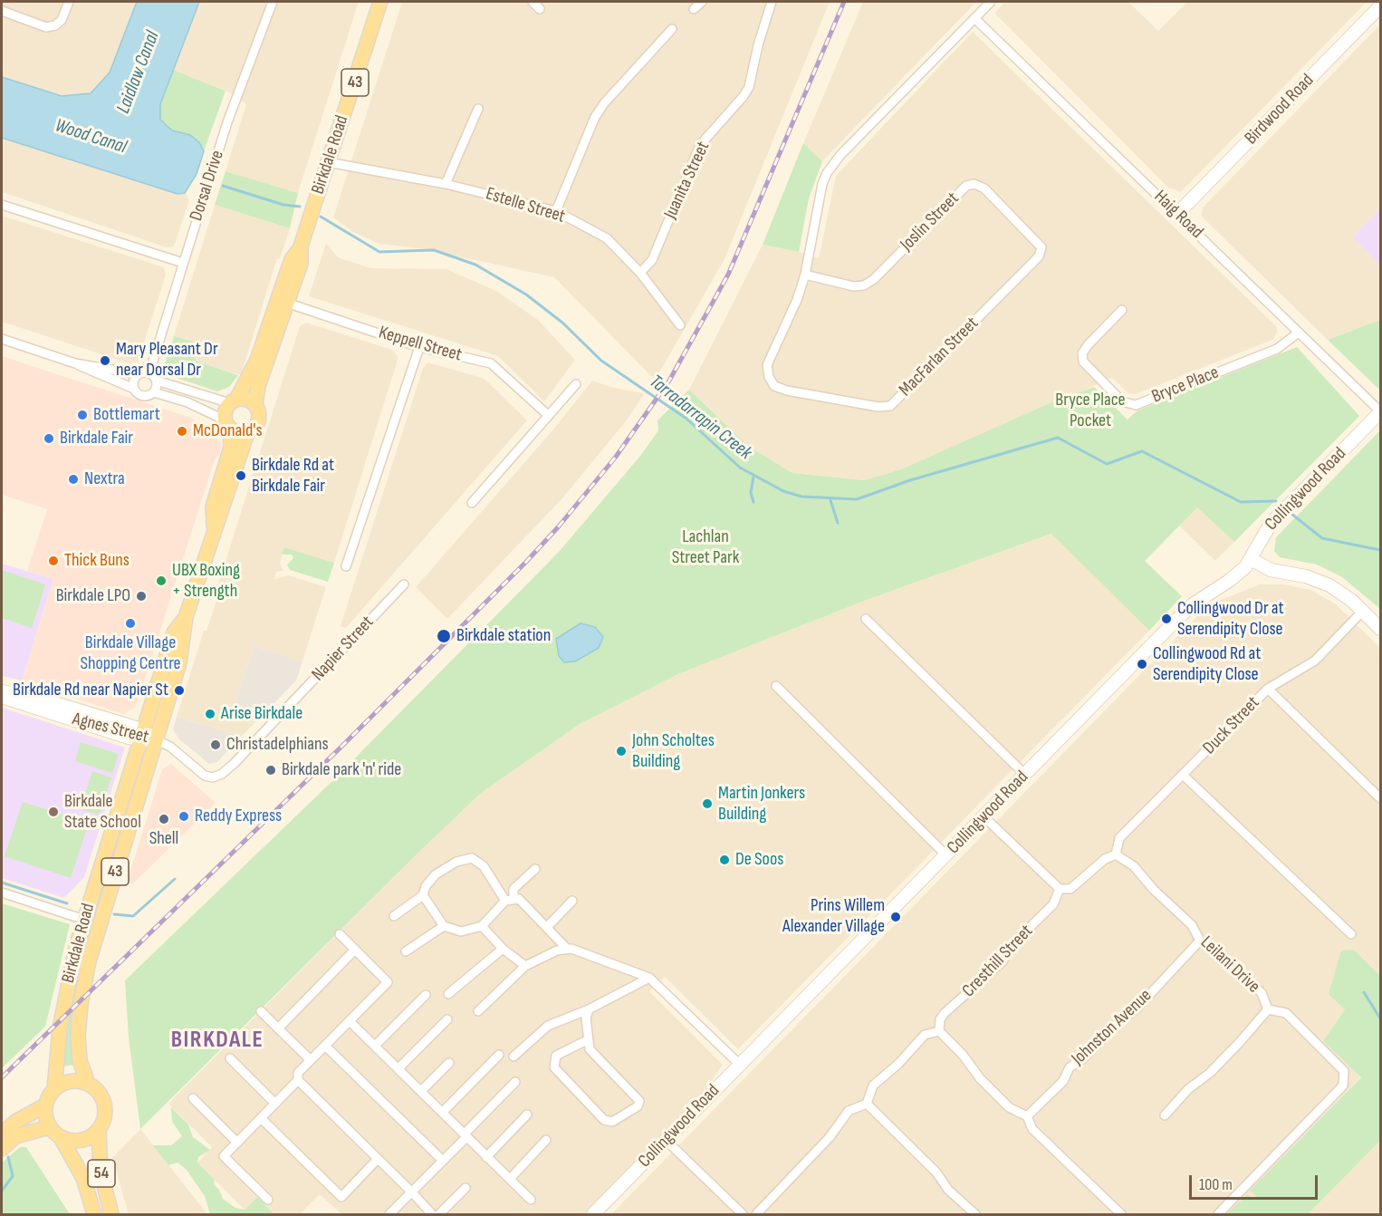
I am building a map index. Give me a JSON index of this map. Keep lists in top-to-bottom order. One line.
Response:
{"streets":{"main road":["43","Birkdale Road","54"],"street":["Birdwood Road","Juanita Street","Dorsal Drive","Estelle Street","Haig Road","Joslin Street","Keppell Street","MacFarlan Street","Bryce Place","Collingwood Road","Napier Street","Duck Street","Agnes Street","Cresthill Street","Leilani Drive","Johnston Avenue"]},"crossings":[["43","Birkdale Road"],["43","54"],["Birdwood Road","Haig Road"],["Birkdale Road","Estelle Street"],["Birkdale Road","Keppell Street"],["Birkdale Road","Napier Street"],["Birkdale Road","Agnes Street"],["Birkdale Road","54"],["Juanita Street","Estelle Street"],["Haig Road","MacFarlan Street"],["Haig Road","Bryce Place"],["Haig Road","Collingwood Road"],["Joslin Street","MacFarlan Street"],["Napier Street","Agnes Street"],["Duck Street","Leilani Drive"],["Leilani Drive","Johnston Avenue"]],"districts":["BIRKDALE"],"water":["Laidlaw Canal","Wood Canal","Tarradarrapin Creek"],"parks":["Bryce Place Pocket","Lachlan Street Park"],"places":["Mary Pleasant Dr near Dorsal Dr","Bottlemart","McDonald's","Birkdale Fair","Birkdale Rd at Birkdale Fair","Nextra","Thick Buns","UBX Boxing + Strength","Birkdale LPO","Collingwood Dr at Serendipity Close","Birkdale Village Shopping Centre","Birkdale station","Collingwood Rd at Serendipity Close","Birkdale Rd near Napier St","Arise Birkdale","Christadelphians","John Scholtes Building","Birkdale park 'n' ride","Martin Jonkers Building","Birkdale State School","Reddy Express","Shell","De Soos","Prins Willem Alexander Village"],"scale_bar":"100 m"}
